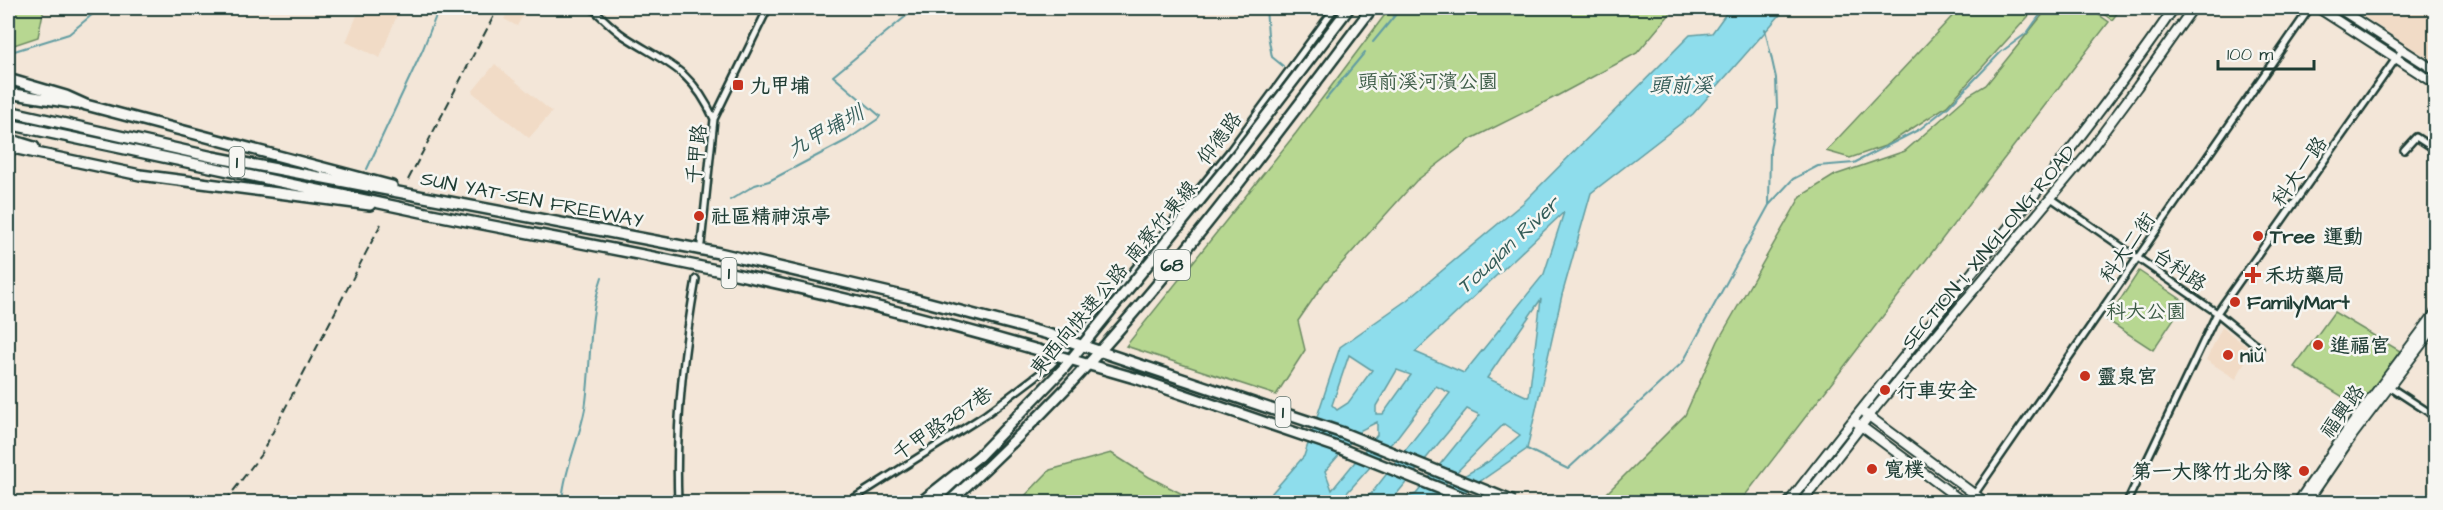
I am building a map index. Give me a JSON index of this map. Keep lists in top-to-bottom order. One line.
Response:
{"streets":{"highway":["1","SUN YAT-SEN FREEWAY","68","東西向快速公路 南寮竹東線"],"street":["仰德路","千甲路","科大一路","SECTION 1, XINGLONG ROAD","科大二街","台科路","福興路","千甲路387巷"]},"crossings":[["仰德路","千甲路387巷"],["科大一路","台科路"],["SECTION 1, XINGLONG ROAD","台科路"],["科大二街","台科路"]],"water":["頭前溪","九甲埔圳","Touqian River"],"parks":["頭前溪河濱公園","科大公園"],"places":{"transit":["九甲埔"],"other":["社區精神涼亭","Tree 運動","FamilyMart","進福宮","niǔ","靈泉宮","行車安全","寬樸","第一大隊竹北分隊"],"health":["禾坊藥局"]},"scale_bar":"100 m"}
